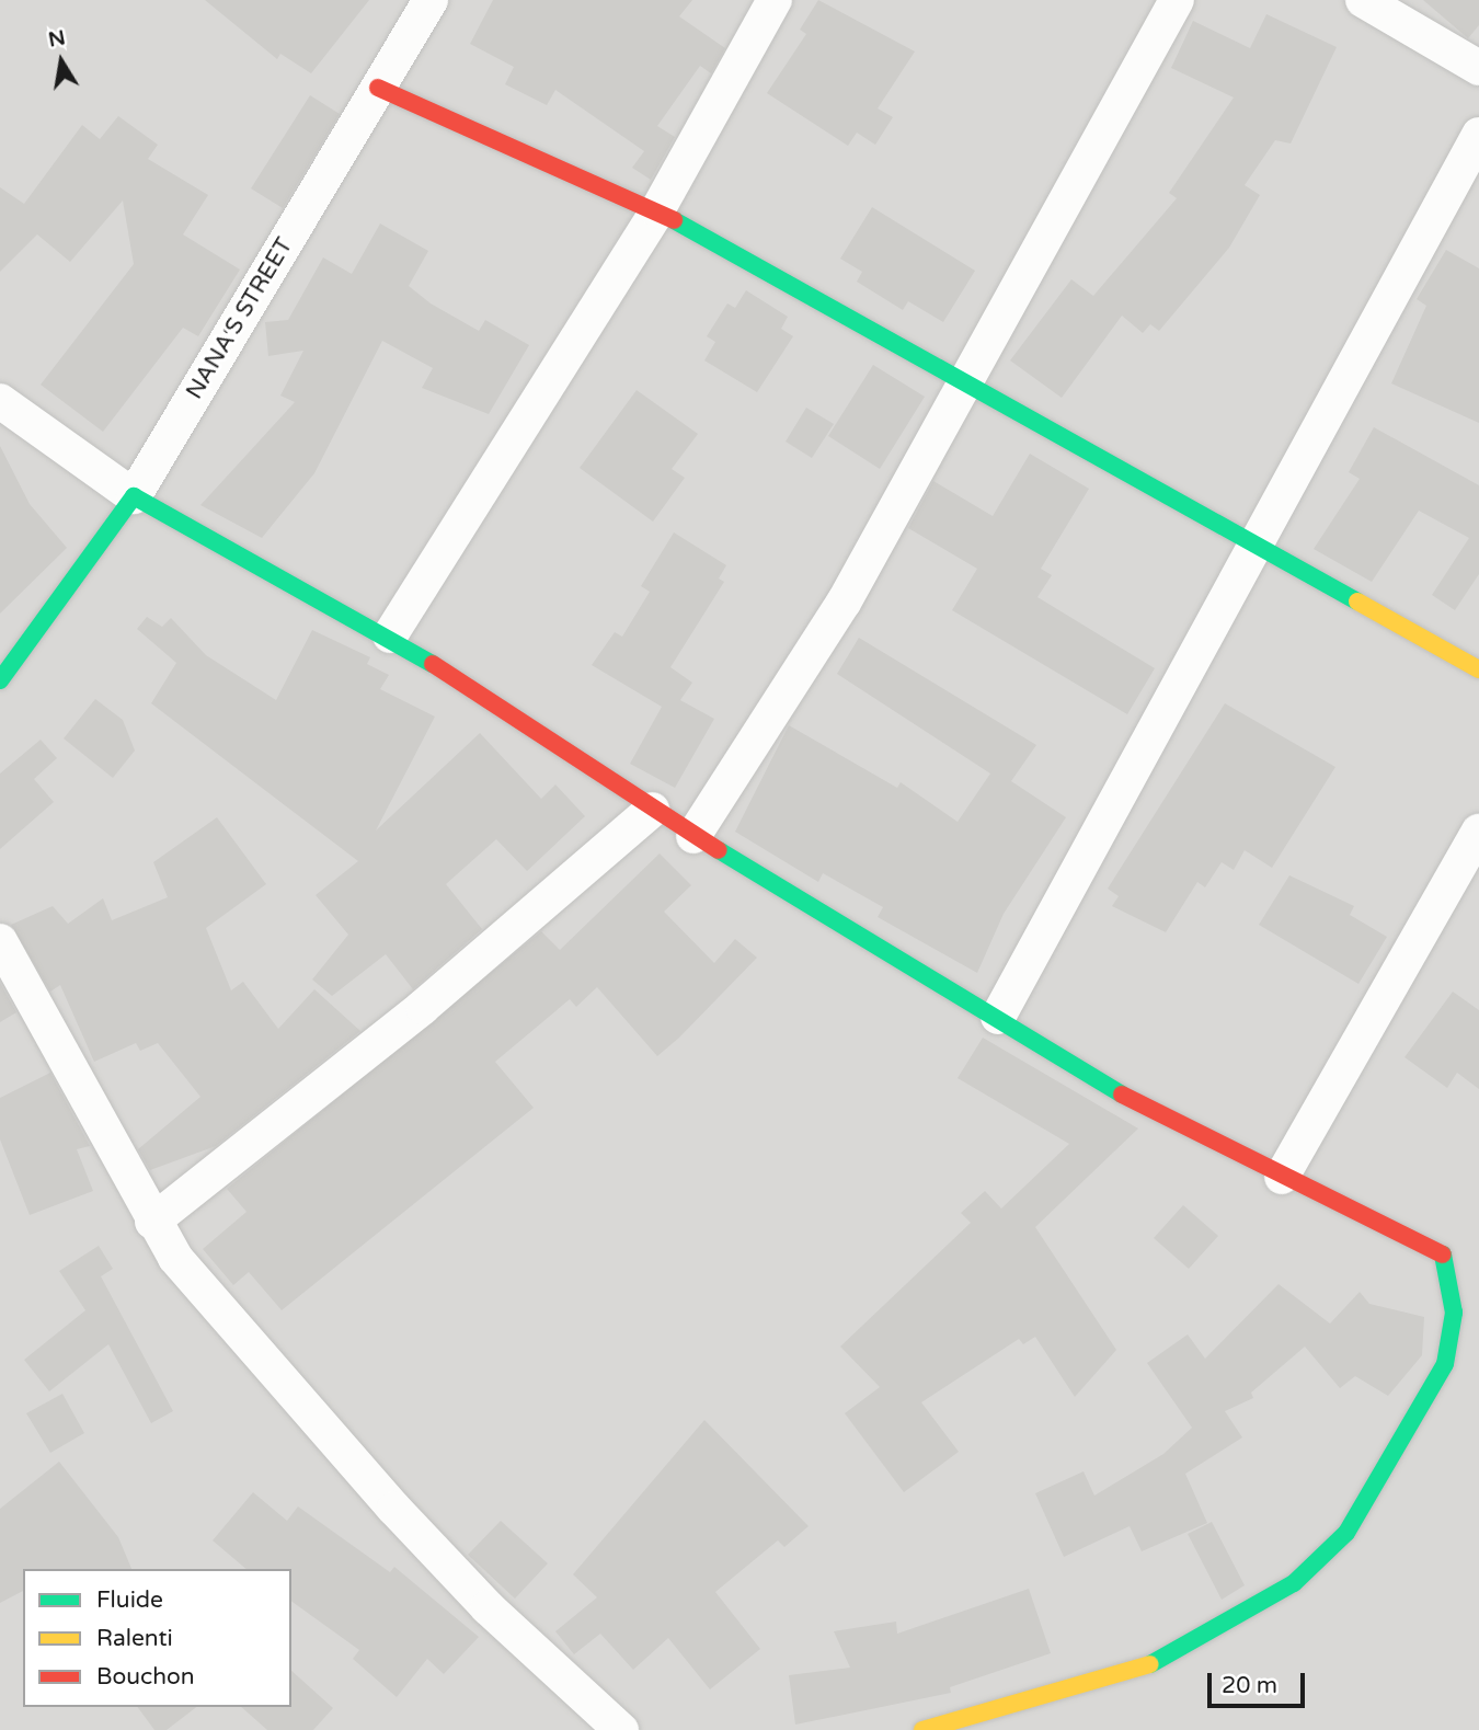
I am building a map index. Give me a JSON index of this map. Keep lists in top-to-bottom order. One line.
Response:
{"streets":{"street":["NANA׳S STREET"]},"legend":["Fluide","Ralenti","Bouchon"],"scale_bar":"20 m","north":"top"}
